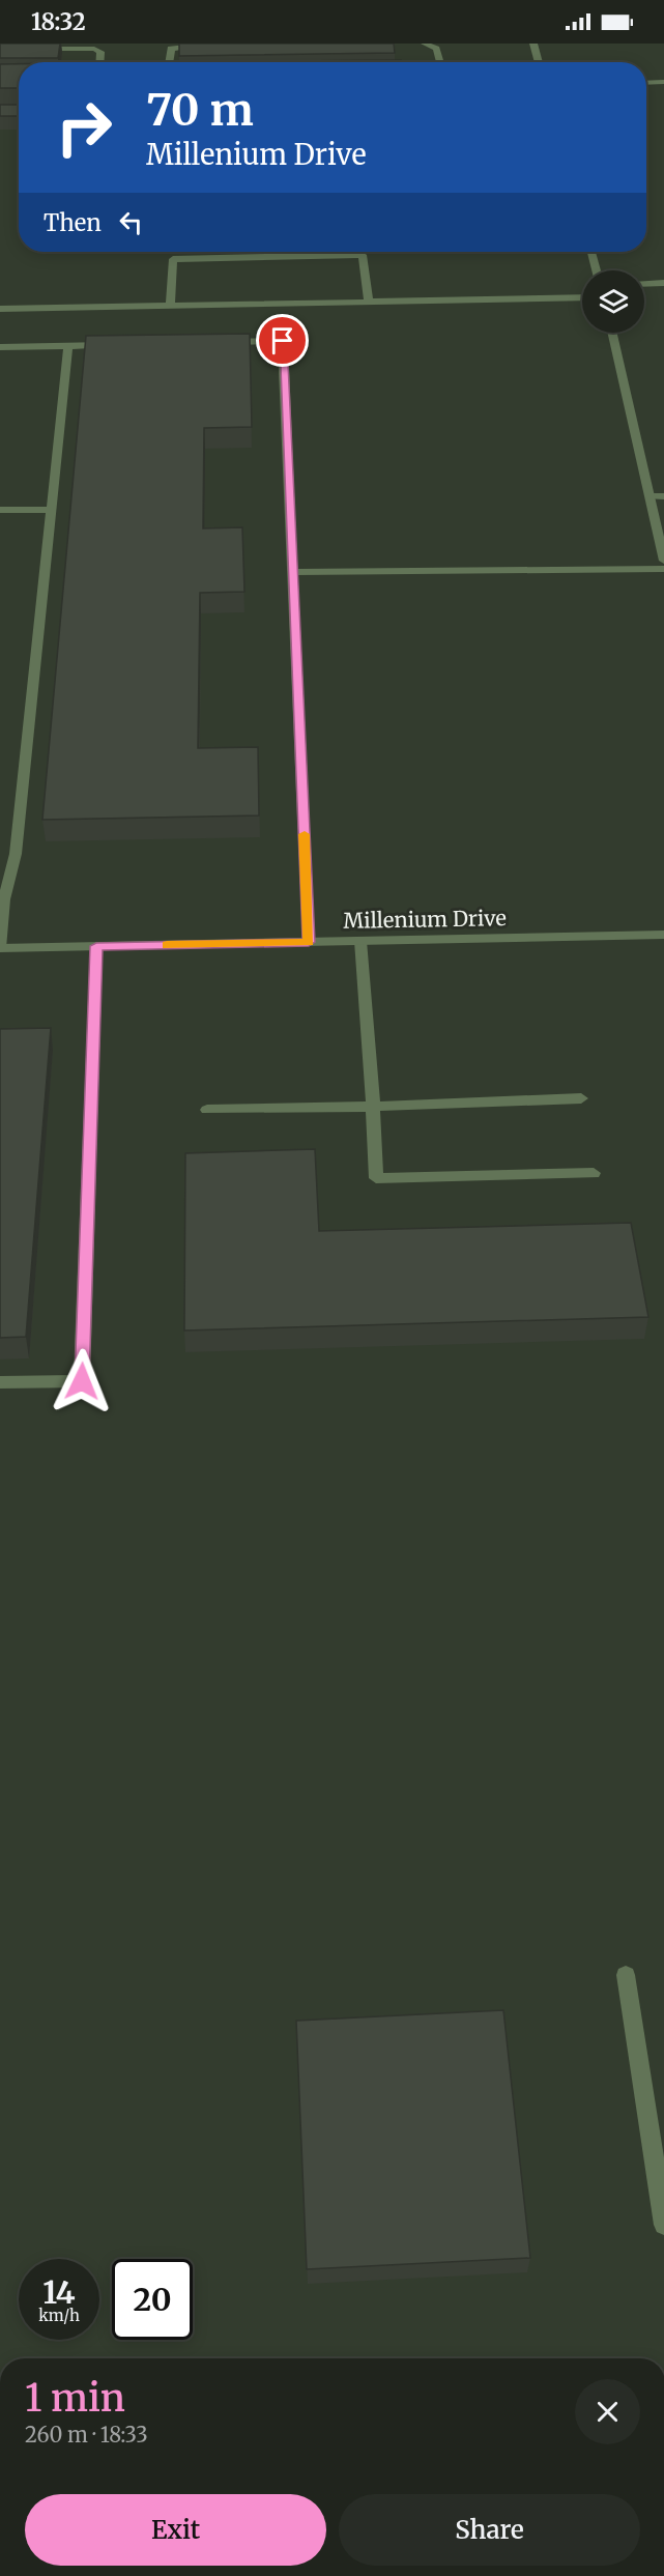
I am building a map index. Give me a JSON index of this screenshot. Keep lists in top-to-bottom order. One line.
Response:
{"streets":{"street":["Millenium Drive"]},"page":{"status":"18:32","turn":["70 m","Millenium Drive"],"then":"Then","speed":"14 km/h","limit":"20","heading":["1 min","260 m · 18:33"],"buttons":["Exit","Share"]}}
